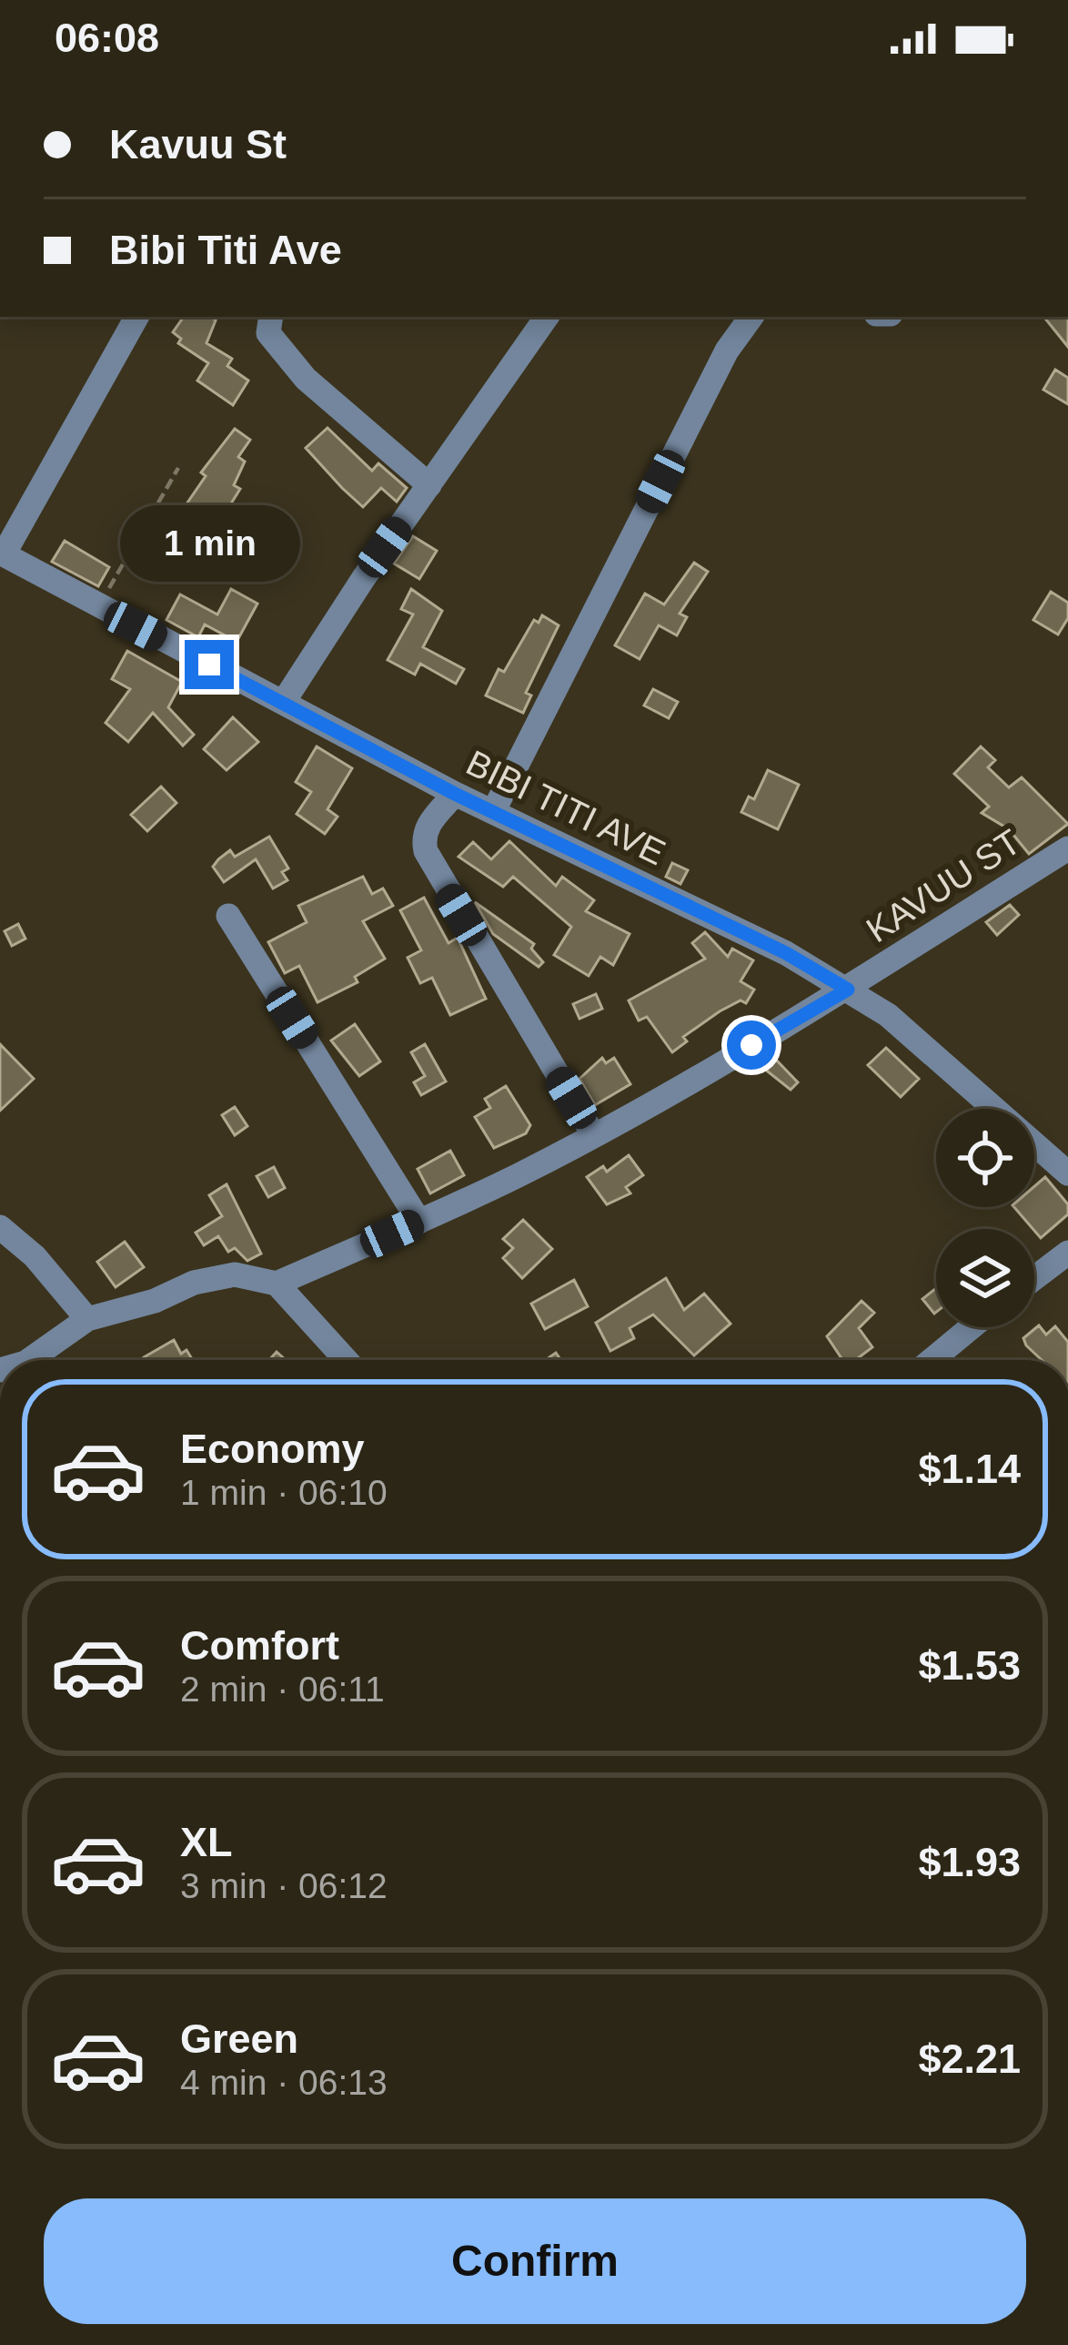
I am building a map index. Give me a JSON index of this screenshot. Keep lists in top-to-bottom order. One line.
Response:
{"streets":{"street":["BIBI TITI AVE","KAVUU ST"]},"crossings":[["BIBI TITI AVE","KAVUU ST"]],"page":{"status":"06:08","banner":["Kavuu St","Bibi Titi Ave"],"bubble":"1 min","list":[{"name":"Economy","note":"1 min · 06:10","value":"$1.14"},{"name":"Comfort","note":"2 min · 06:11","value":"$1.53"},{"name":"XL","note":"3 min · 06:12","value":"$1.93"},{"name":"Green","note":"4 min · 06:13","value":"$2.21"}],"buttons":"Confirm"}}
